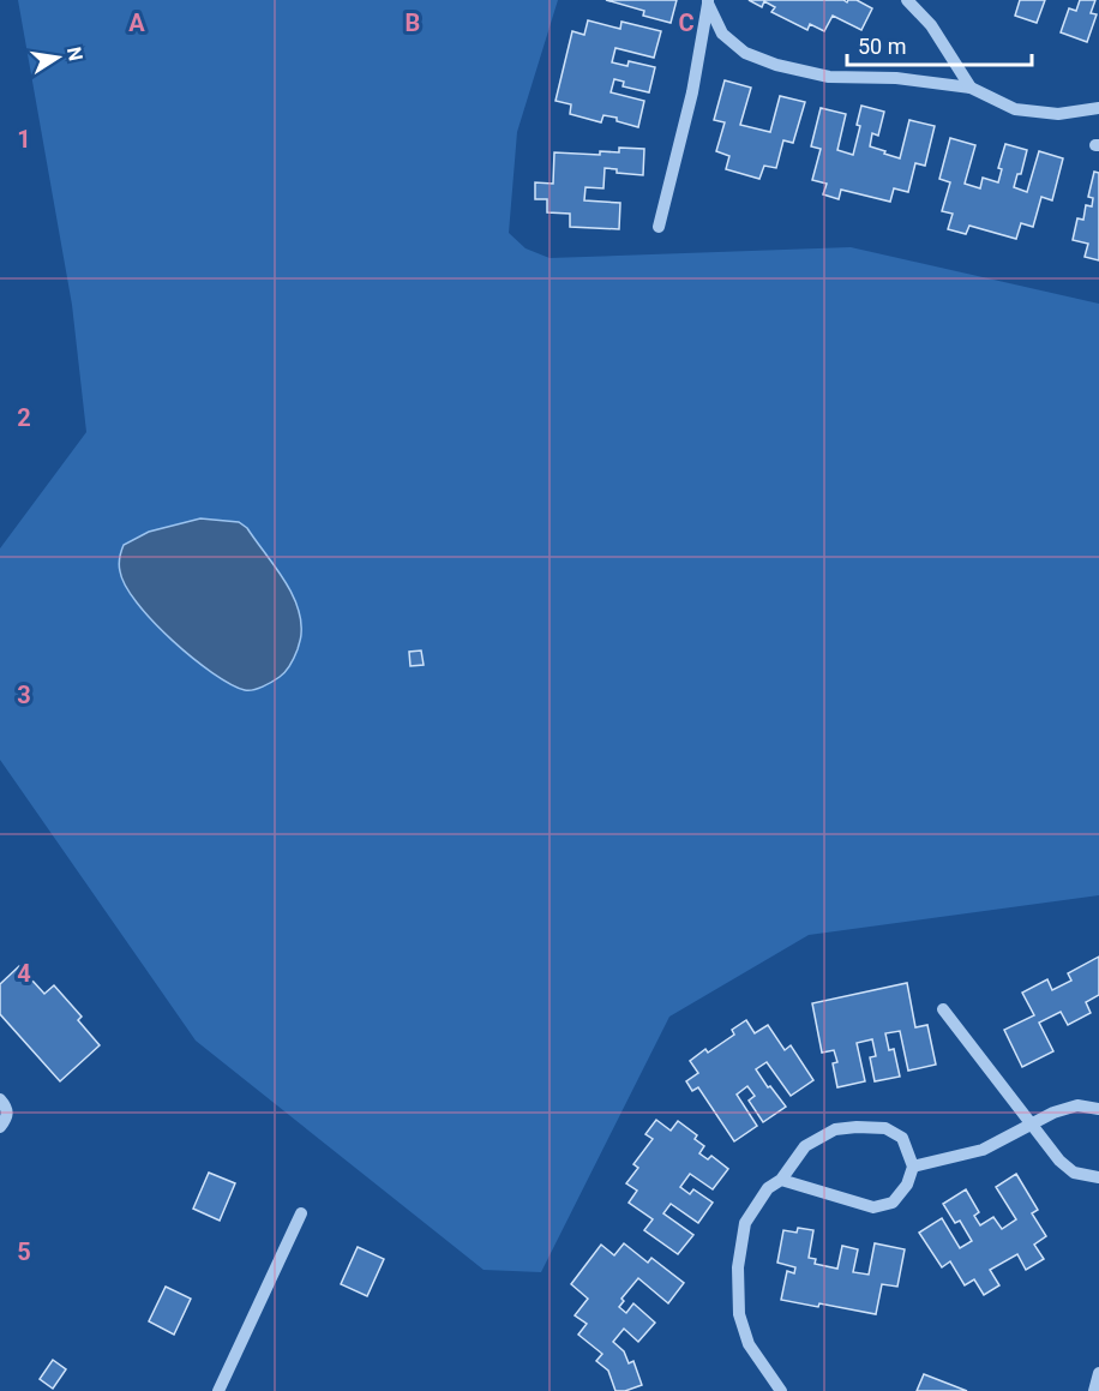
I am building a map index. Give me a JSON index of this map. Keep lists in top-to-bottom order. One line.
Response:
{"scale_bar":"50 m","north":"right","grid":{"columns":["A","B","C"],"rows":["1","2","3","4","5"]}}
